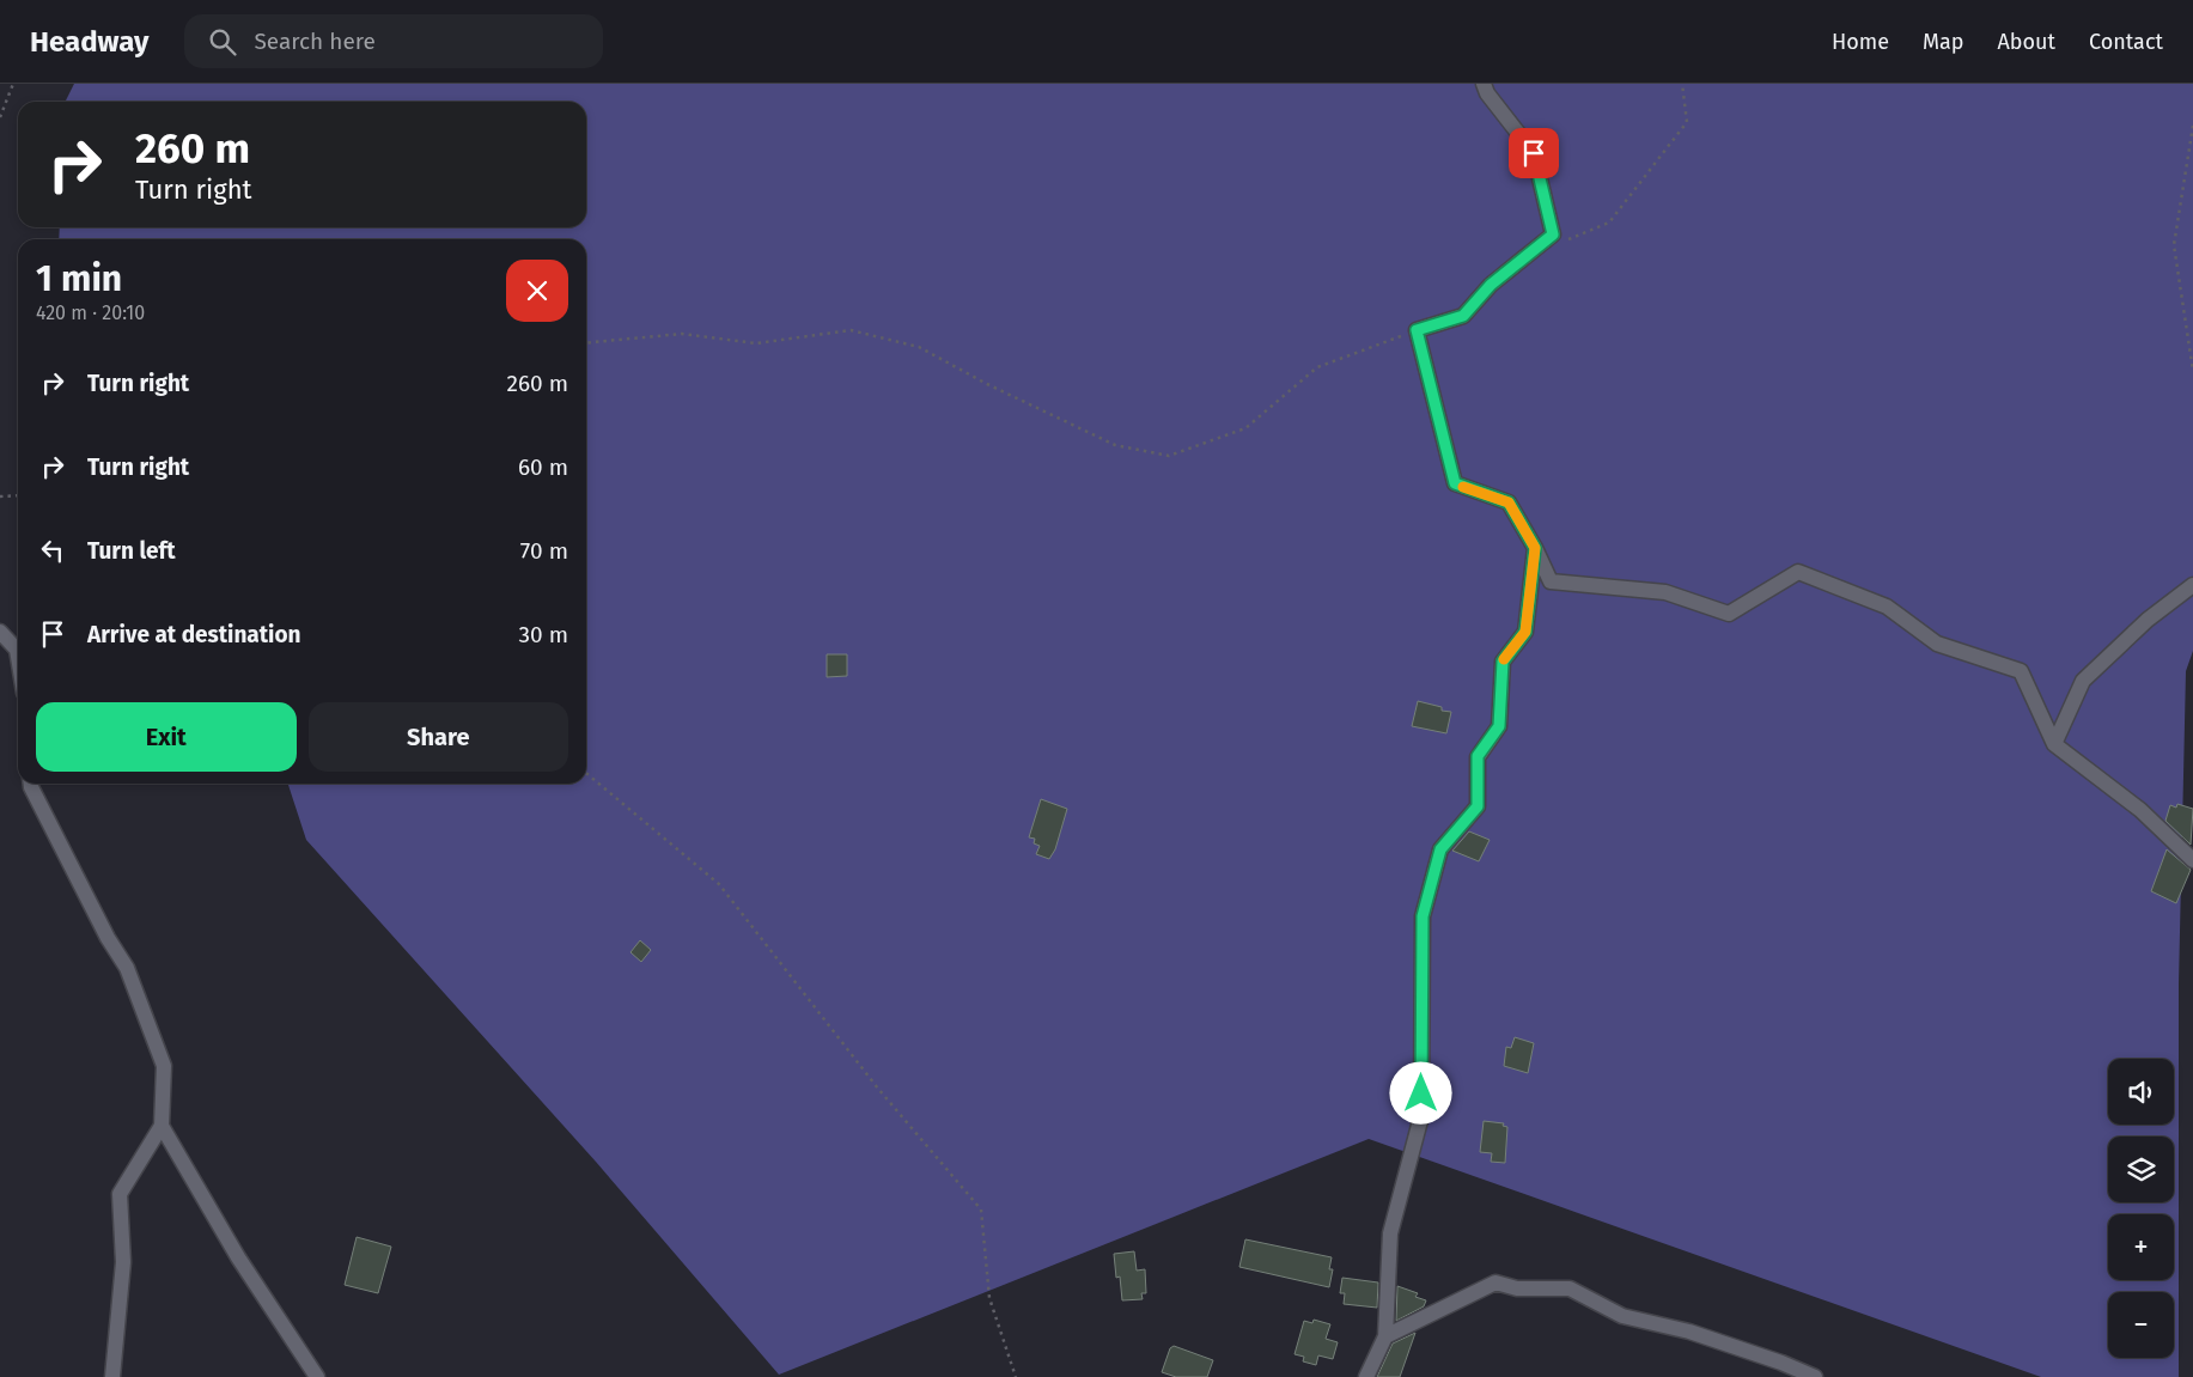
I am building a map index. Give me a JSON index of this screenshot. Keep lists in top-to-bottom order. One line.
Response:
{"page":{"header":"Headway","search":"Search here","nav":["Home","Map","About","Contact"],"turn":["260 m","Turn right"],"heading":["1 min","420 m · 20:10"],"list":[{"name":"Turn right","value":"260 m"},{"name":"Turn right","value":"60 m"},{"name":"Turn left","value":"70 m"},{"name":"Arrive at destination","value":"30 m"}],"buttons":["Exit","Share"],"map_buttons":["+","−"]}}
